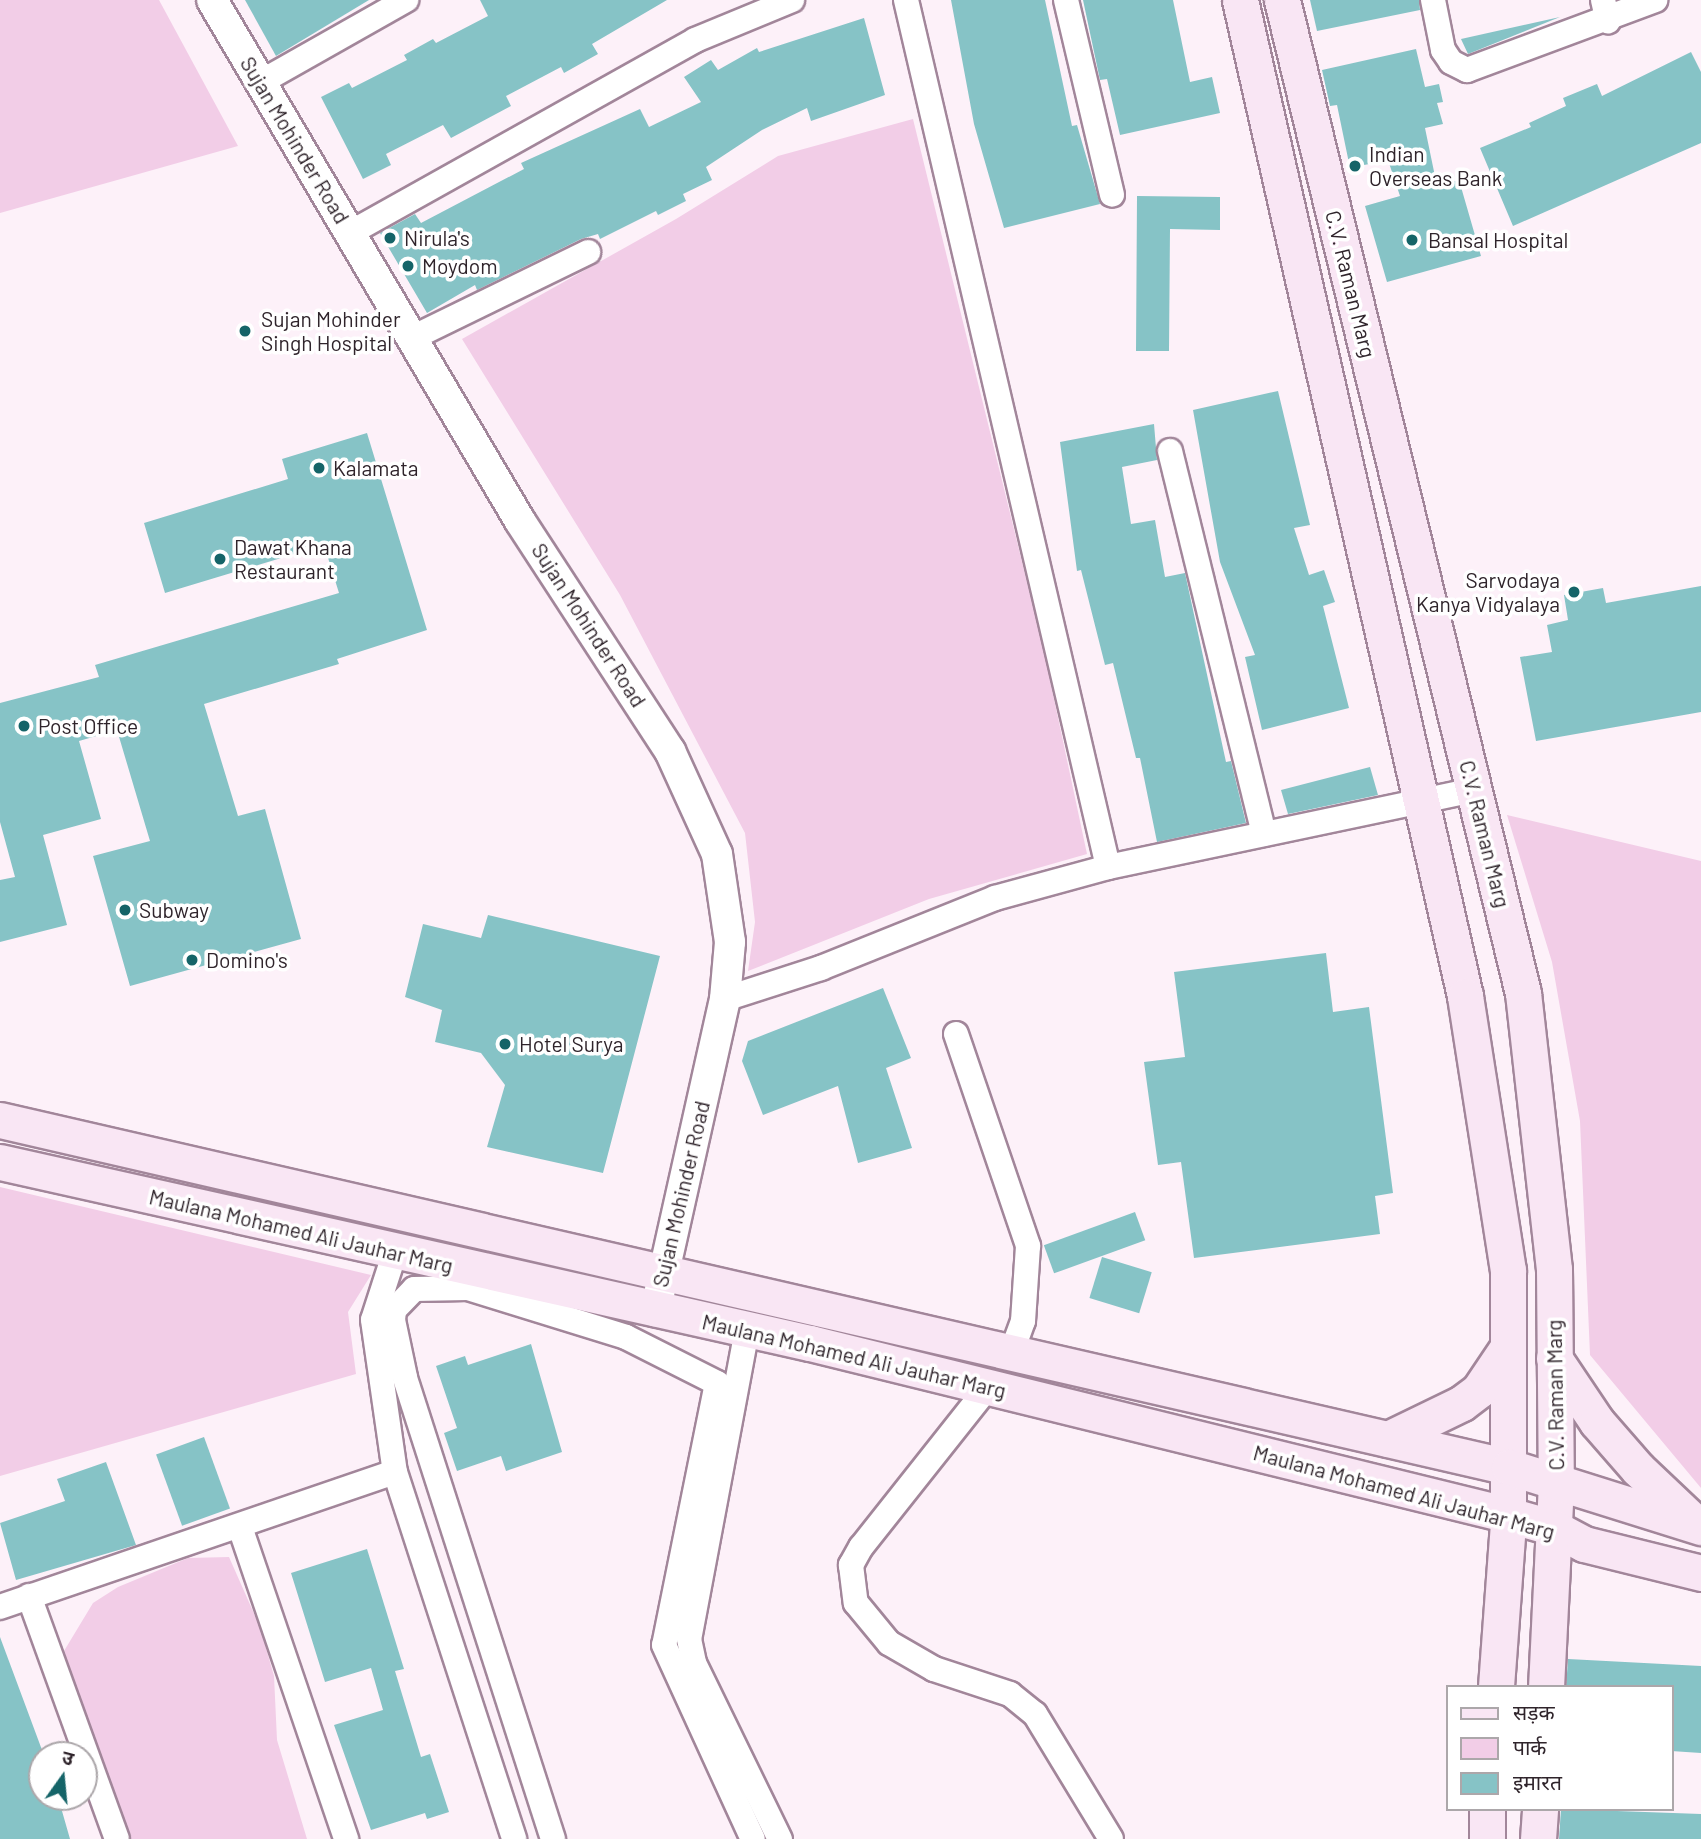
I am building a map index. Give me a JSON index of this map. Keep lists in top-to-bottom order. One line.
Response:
{"streets":{"main road":["C.V. Raman Marg","Maulana Mohamed Ali Jauhar Marg"],"street":["Sujan Mohinder Road"]},"crossings":[["Sujan Mohinder Road","Maulana Mohamed Ali Jauhar Marg"],["C.V. Raman Marg","Maulana Mohamed Ali Jauhar Marg"]],"places":["Indian Overseas Bank","Nirula's","Bansal Hospital","Moydom","Sujan Mohinder Singh Hospital","Kalamata","Dawat Khana Restaurant","Sarvodaya Kanya Vidyalaya","Post Office","Subway","Domino's","Hotel Surya"],"legend":["सड़क","पार्क","इमारत"],"north":"top"}
